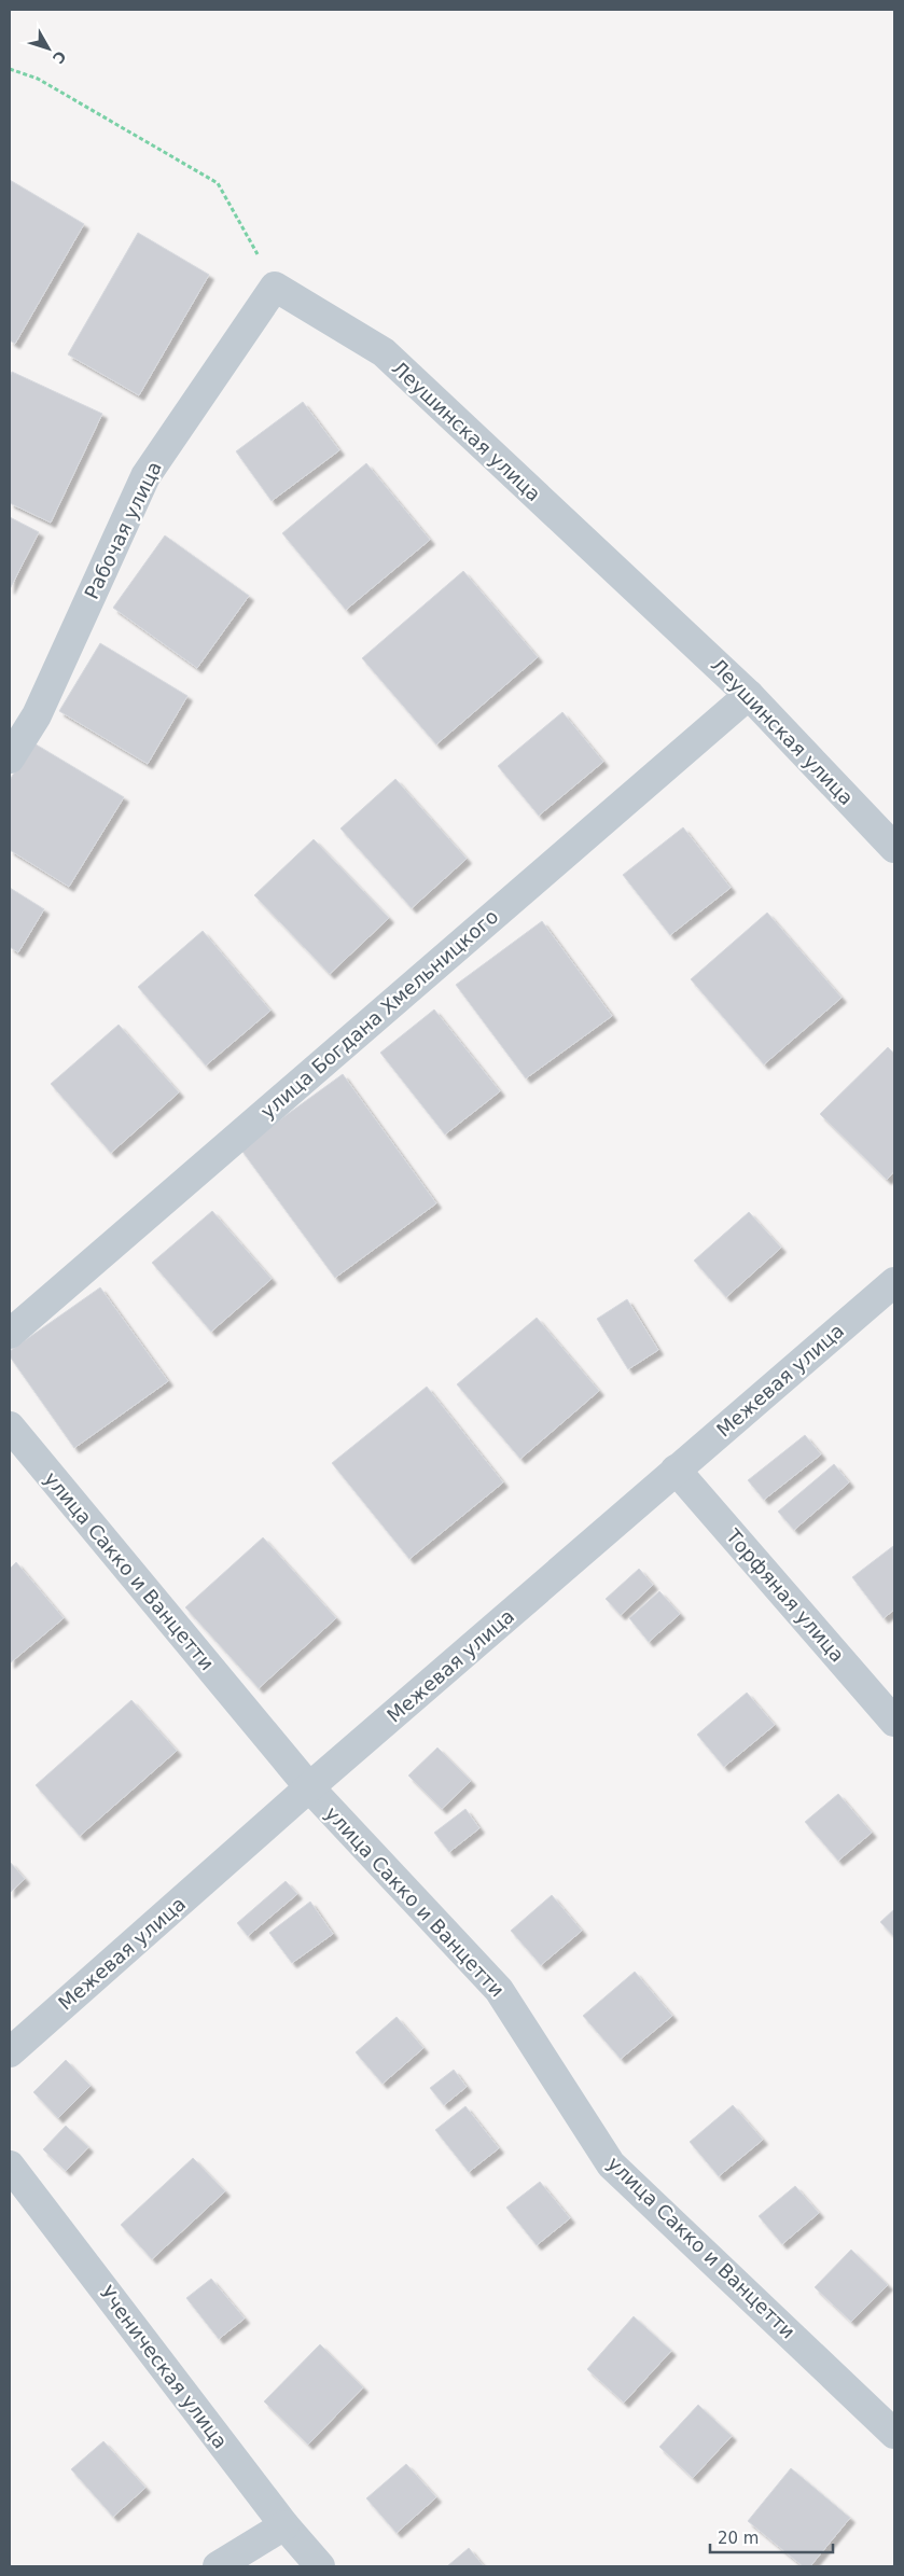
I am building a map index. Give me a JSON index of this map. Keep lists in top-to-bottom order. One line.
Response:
{"streets":{"street":["Леушинская улица","Рабочая улица","улица Богдана Хмельницкого","Межевая улица","улица Сакко и Ванцетти","Торфяная улица","Ученическая улица"]},"crossings":[["Леушинская улица","Рабочая улица"],["Леушинская улица","улица Богдана Хмельницкого"],["Межевая улица","улица Сакко и Ванцетти"],["Межевая улица","Торфяная улица"]],"scale_bar":"20 m","north":"bottom right"}
